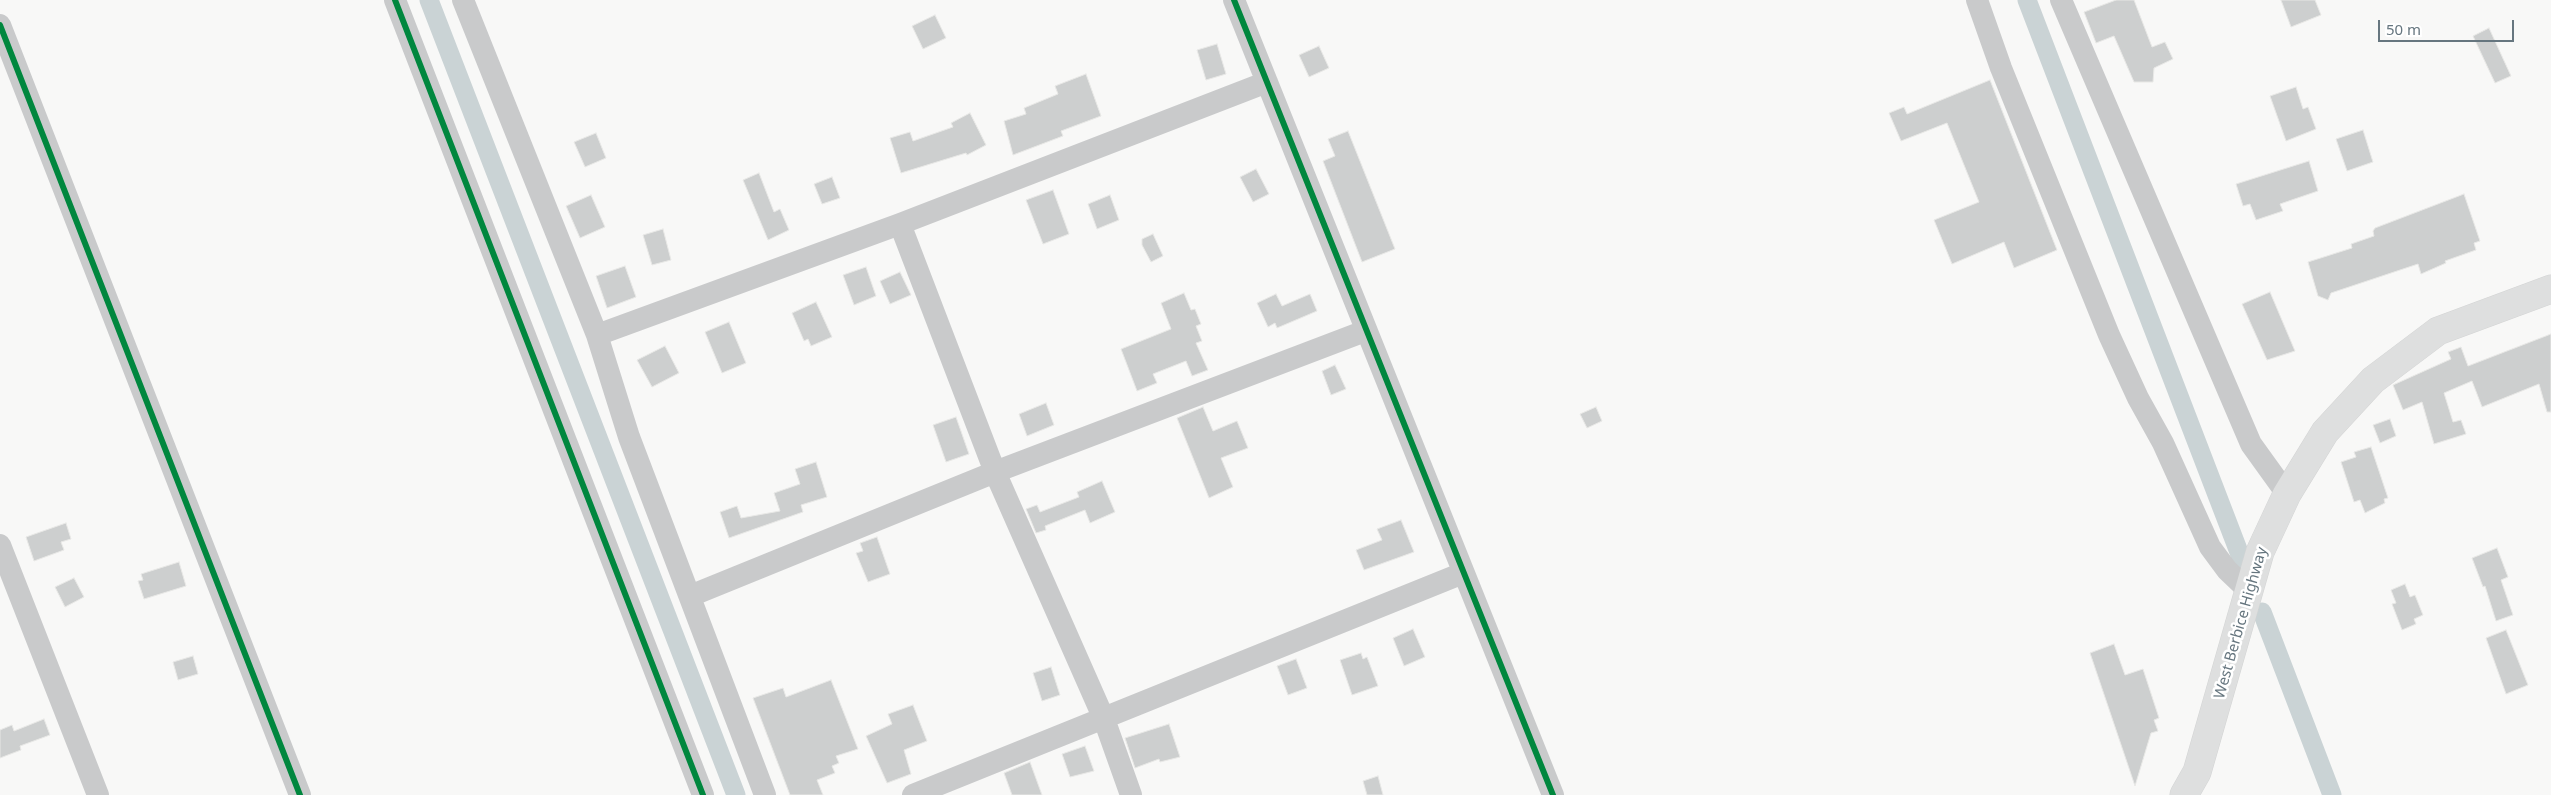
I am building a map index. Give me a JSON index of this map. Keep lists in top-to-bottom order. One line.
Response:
{"streets":{"main road":["West Berbice Highway"]},"scale_bar":"50 m"}
